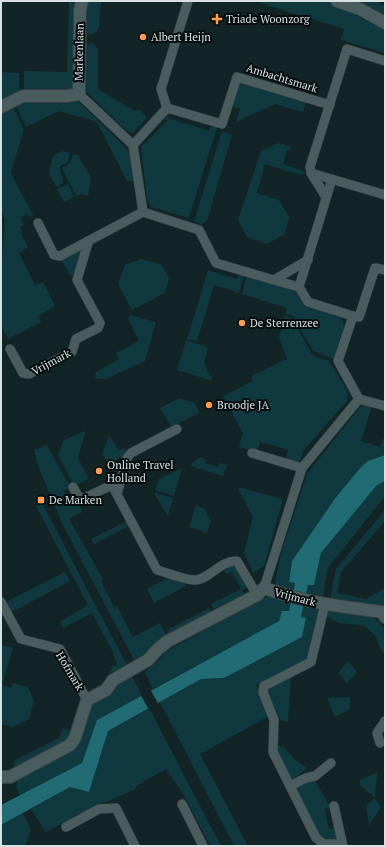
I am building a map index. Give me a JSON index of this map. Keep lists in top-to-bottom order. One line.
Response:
{"streets":{"street":["Markenlaan","Ambachtsmark","Vrijmark","Hofmark"]},"crossings":[["Vrijmark","Hofmark"]],"places":{"health":["Triade Woonzorg"],"other":["Albert Heijn","De Sterrenzee","Broodje JA","Online Travel Holland"],"transit":["De Marken"]}}
